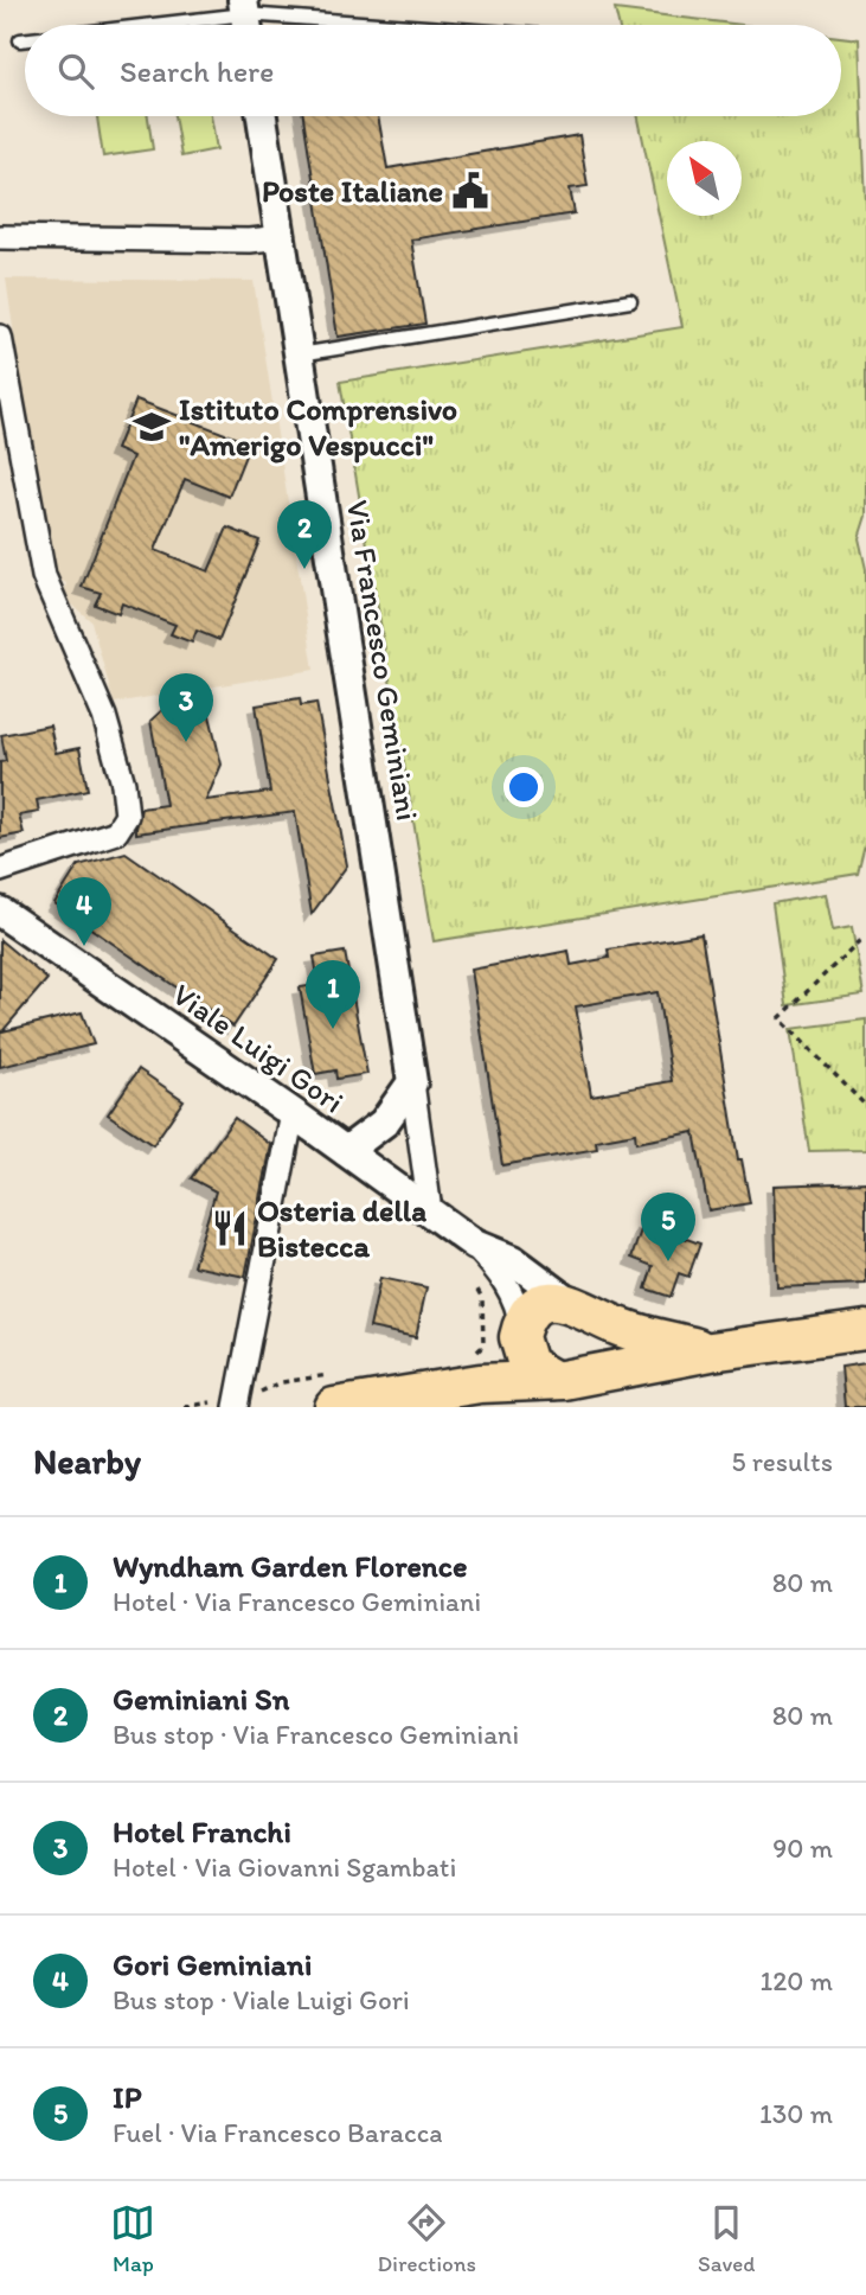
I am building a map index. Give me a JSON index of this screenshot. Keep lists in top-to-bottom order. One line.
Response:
{"streets":{"street":["Via Francesco Geminiani","Viale Luigi Gori"]},"crossings":[["Via Francesco Geminiani","Viale Luigi Gori"]],"places":{"public building":["Poste Italiane"],"school or university":["Istituto Comprensivo \"Amerigo Vespucci\""],"restaurant":["Osteria della Bistecca"]},"north":"top left","page":{"search":"Search here","pins":["2","3","4","1","5"],"heading":["Nearby","5 results"],"list":[{"mark":"1","name":"Wyndham Garden Florence","note":"Hotel · Via Francesco Geminiani","value":"80 m"},{"mark":"2","name":"Geminiani Sn","note":"Bus stop · Via Francesco Geminiani","value":"80 m"},{"mark":"3","name":"Hotel Franchi","note":"Hotel · Via Giovanni Sgambati","value":"90 m"},{"mark":"4","name":"Gori Geminiani","note":"Bus stop · Viale Luigi Gori","value":"120 m"},{"mark":"5","name":"IP","note":"Fuel · Via Francesco Baracca","value":"130 m"}],"nav":["Map","Directions","Saved"]}}
